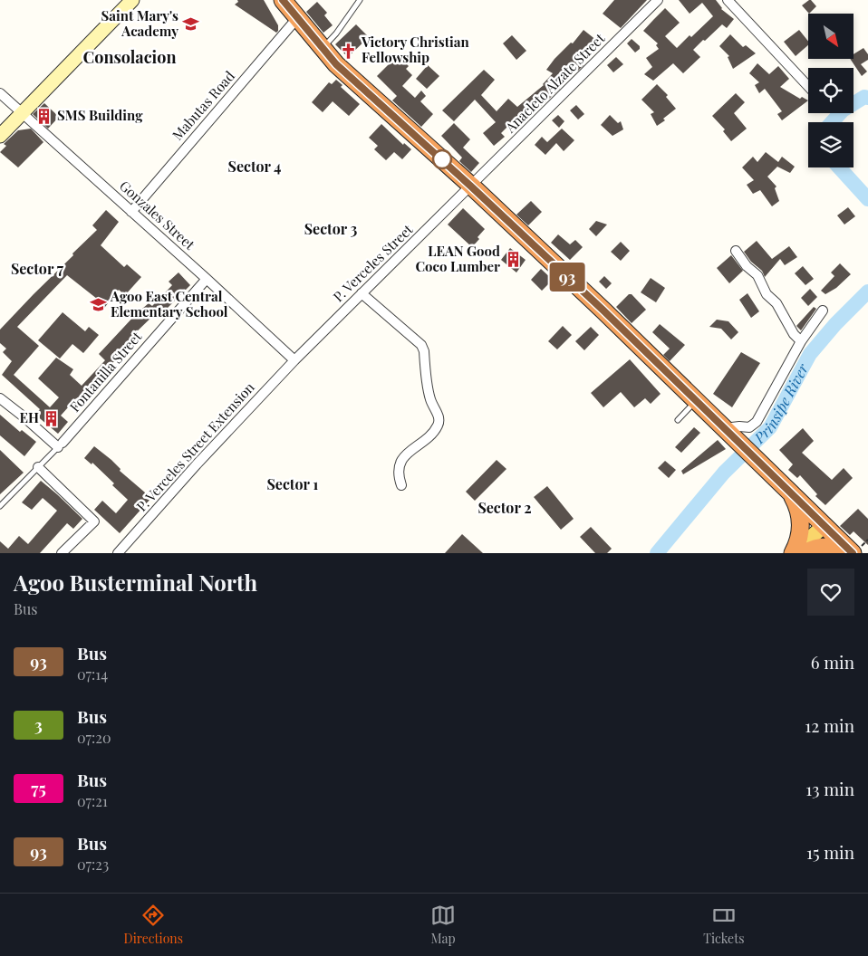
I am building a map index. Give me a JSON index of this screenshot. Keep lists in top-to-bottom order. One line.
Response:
{"streets":{"street":["Anacleto Alzate Street","Mabutas Road","Gonzales Street","P. Verceles Street","Fontanilla Street","P. Verceles Street Extension"]},"crossings":[["Anacleto Alzate Street","P. Verceles Street"],["Mabutas Road","Gonzales Street"],["Gonzales Street","P. Verceles Street"],["Gonzales Street","Fontanilla Street"],["Gonzales Street","P. Verceles Street Extension"],["P. Verceles Street","P. Verceles Street Extension"]],"districts":["Consolacion","Sector 4","Sector 3","Sector 7","Sector 1","Sector 2"],"water":["Prinsipe River"],"places":{"school or university":["Saint Mary's Academy","Agoo East Central Elementary School"],"church":["Victory Christian Fellowship"],"building":["SMS Building","LEAN Good Coco Lumber","EH"]},"lines":["bus line 93"],"north":"bottom right","page":{"on_map":"93","heading":["Agoo Busterminal North","Bus"],"list":[{"mark":"93","name":"Bus","note":"07:14","value":"6 min"},{"mark":"3","name":"Bus","note":"07:20","value":"12 min"},{"mark":"75","name":"Bus","note":"07:21","value":"13 min"},{"mark":"93","name":"Bus","note":"07:23","value":"15 min"}],"tabs":["Directions","Map","Tickets"]}}
